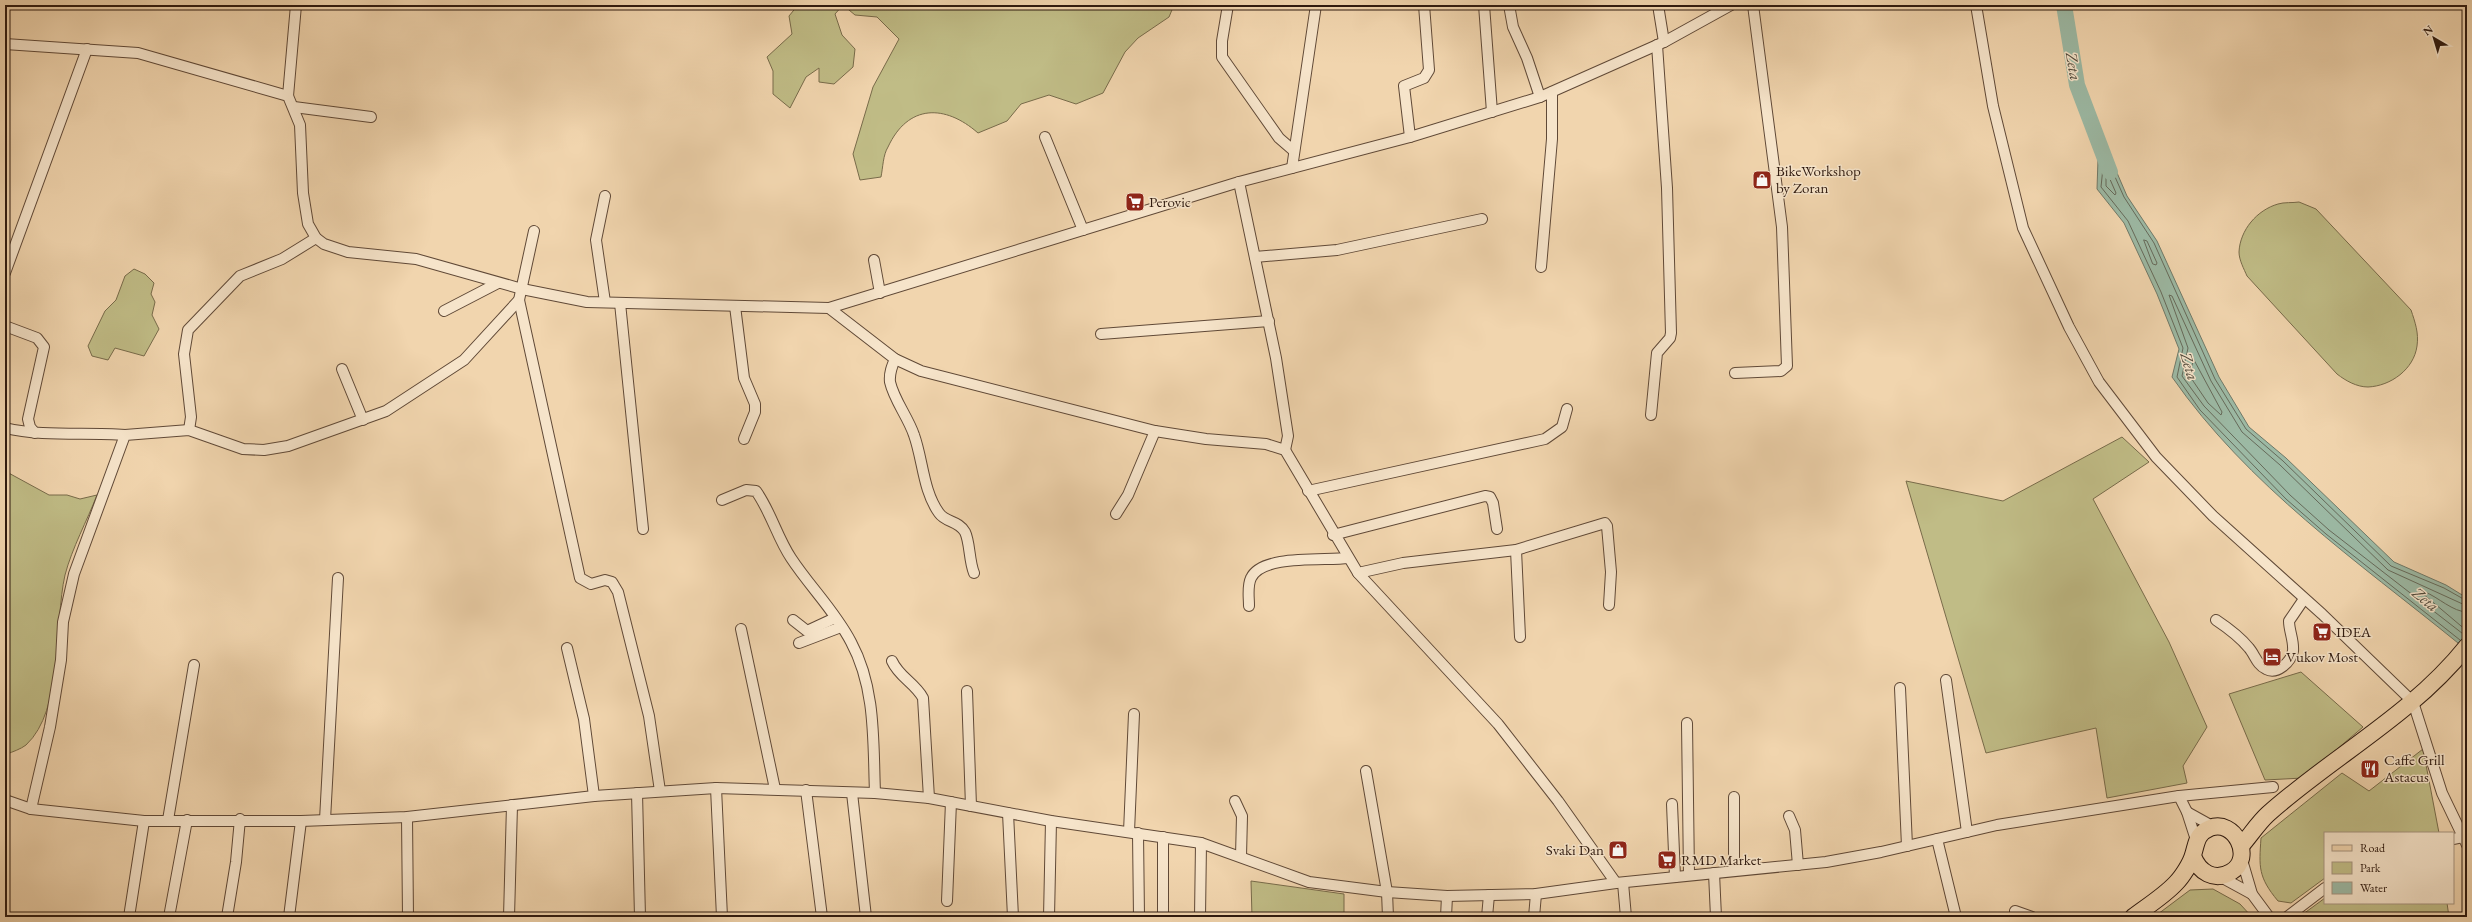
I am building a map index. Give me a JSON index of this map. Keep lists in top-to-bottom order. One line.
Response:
{"water":["Zeta"],"places":{"shop":["BikeWorkshop by Zoran","Svaki Dan"],"supermarket":["Perovic","IDEA","RMD Market"],"hotel":["Vukov Most"],"restaurant":["Caffe Grill Astacus"]},"legend":["Road","Park","Water"],"north":"top left"}
